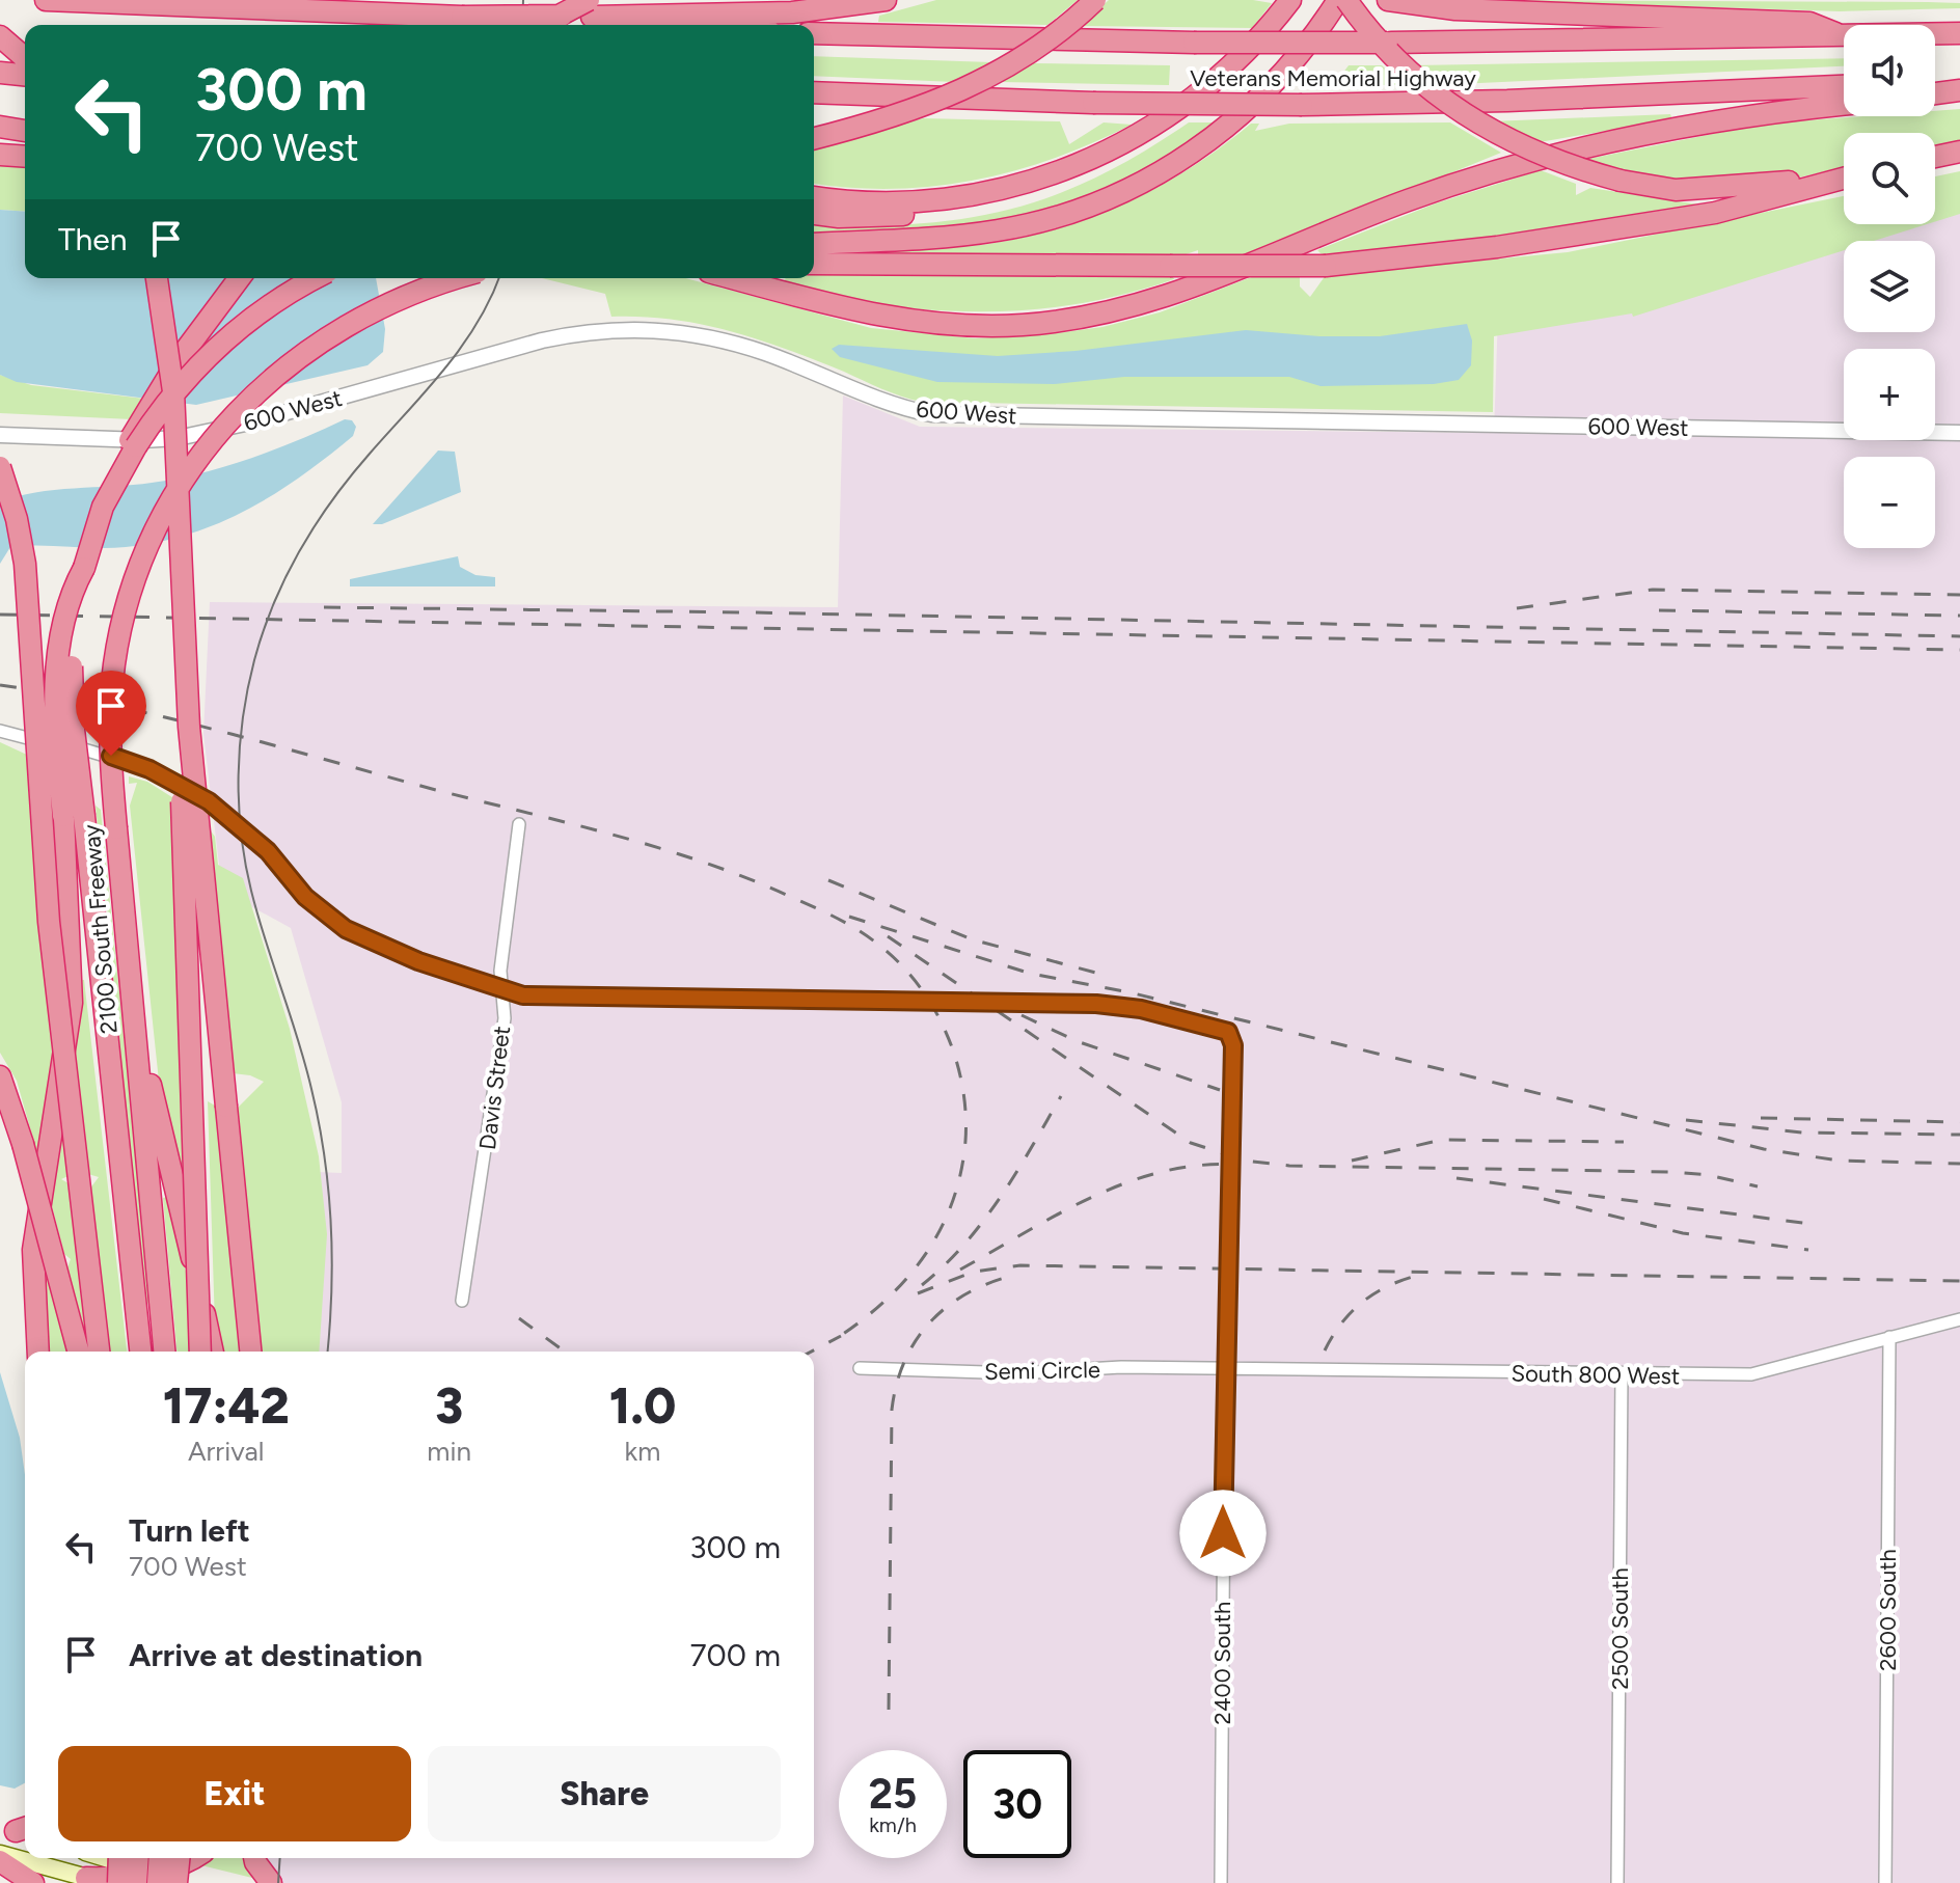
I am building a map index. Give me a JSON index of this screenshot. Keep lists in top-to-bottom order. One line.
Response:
{"streets":{"highway":["Veterans Memorial Highway","2100 South Freeway"],"street":["600 West","Davis Street","Semi Circle","South 800 West","2600 South","2500 South","2400 South"]},"crossings":[["Davis Street","2400 South"],["Semi Circle","South 800 West"],["Semi Circle","2400 South"],["South 800 West","2600 South"],["South 800 West","2500 South"],["South 800 West","2400 South"]],"page":{"map_buttons":["+","−"],"turn":["300 m","700 West"],"then":"Then","eta":["17:42","Arrival","3","min","1.0","km"],"list":[{"name":"Turn left","note":"700 West","value":"300 m"},{"name":"Arrive at destination","value":"700 m"}],"buttons":["Exit","Share"],"speed":"25 km/h","limit":"30"}}
